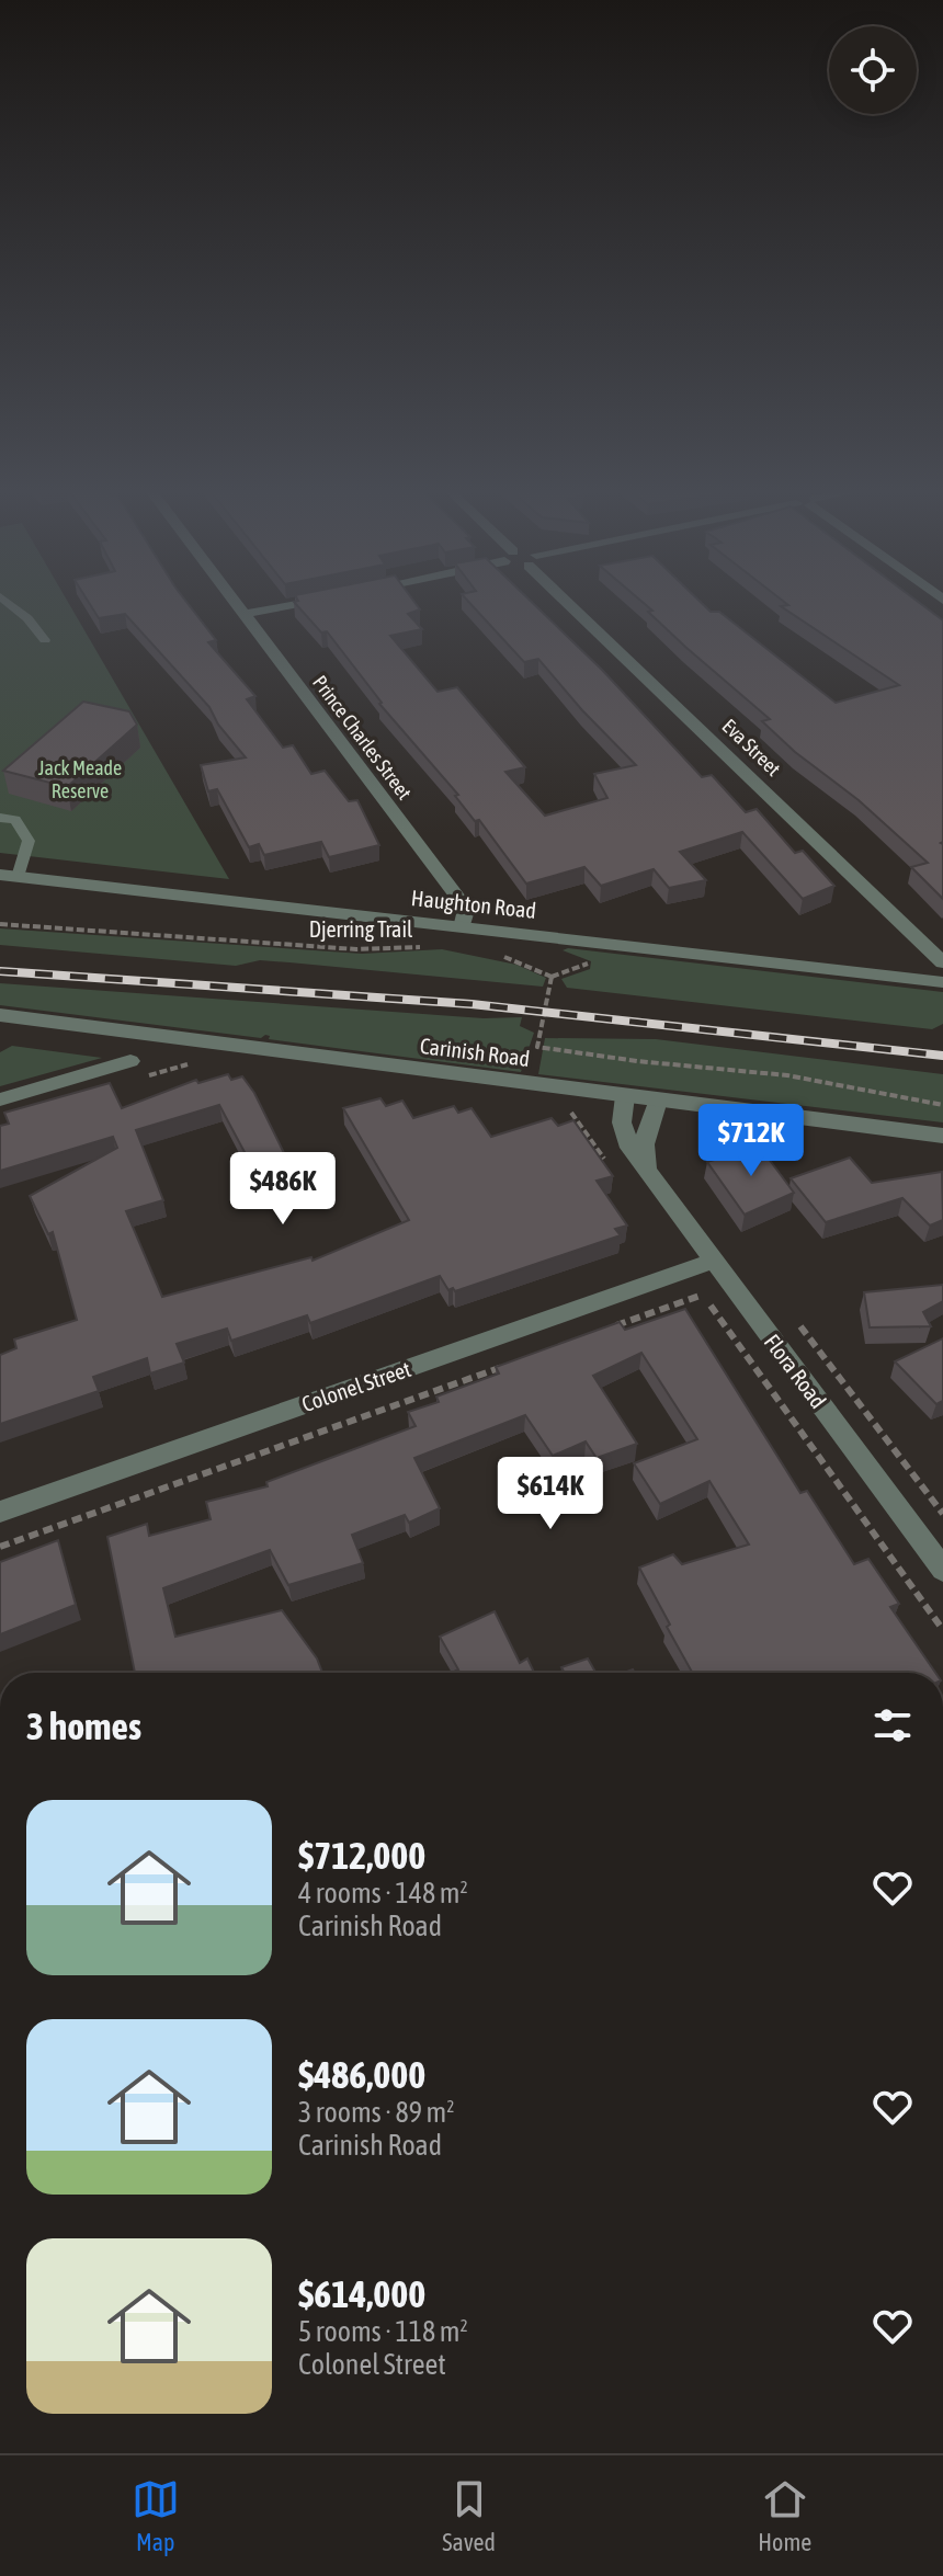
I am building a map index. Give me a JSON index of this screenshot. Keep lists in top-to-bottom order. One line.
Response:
{"streets":{"street":["Prince Charles Street","Eva Street","Haughton Road","Carinish Road","Flora Road","Colonel Street"],"path":["Djerring Trail"]},"crossings":[["Prince Charles Street","Haughton Road"],["Carinish Road","Flora Road"],["Flora Road","Colonel Street"]],"parks":["Jack Meade Reserve"],"page":{"price":["$712K","$486K","$614K"],"heading":"3 homes","list":[{"name":"$712,000","note":"4 rooms · 148 m² · Carinish Road"},{"name":"$486,000","note":"3 rooms · 89 m² · Carinish Road"},{"name":"$614,000","note":"5 rooms · 118 m² · Colonel Street"}],"tabs":["Map","Saved","Home"]}}
